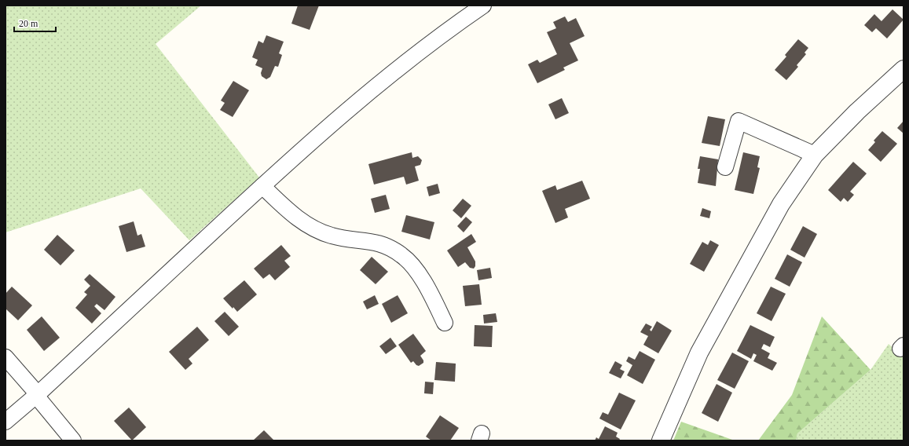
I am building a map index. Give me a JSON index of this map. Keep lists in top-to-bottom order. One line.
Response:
{"scale_bar":"20 m"}
